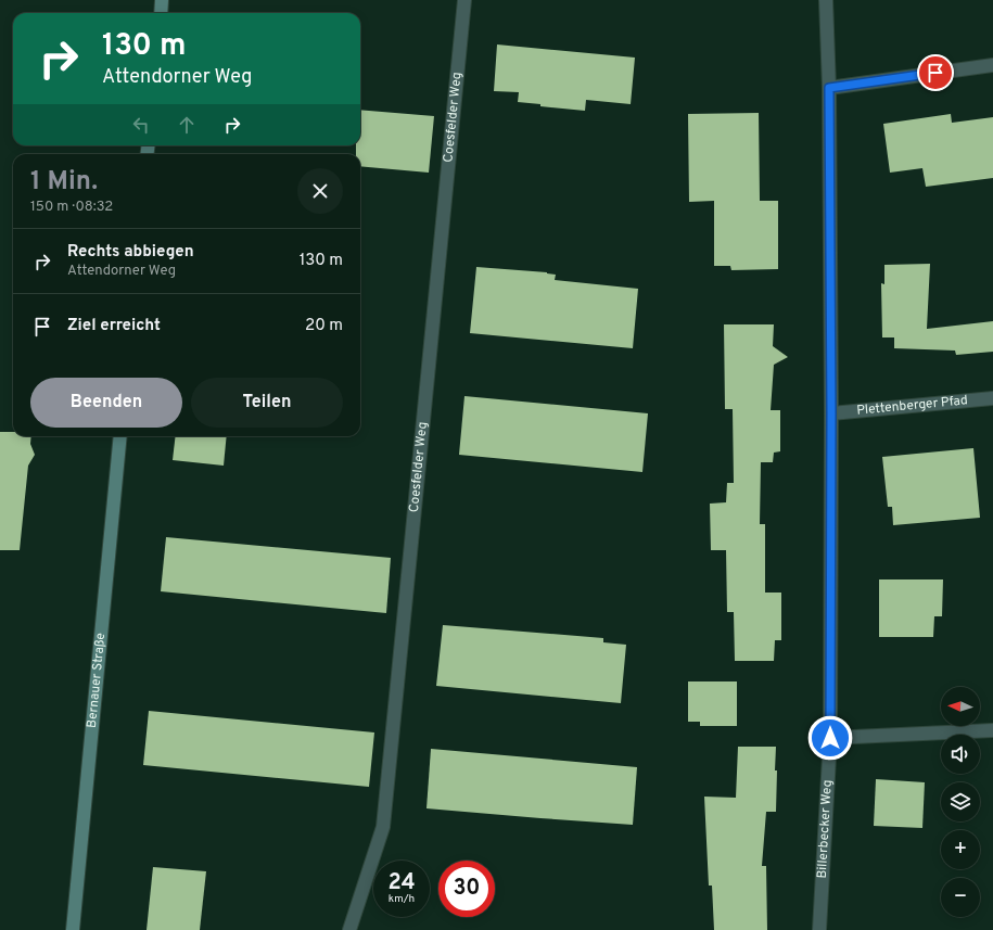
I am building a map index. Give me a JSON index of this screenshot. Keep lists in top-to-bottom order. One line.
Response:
{"streets":{"main road":["Bernauer Straße"],"street":["Coesfelder Weg","Plettenberger Pfad","Billerbecker Weg"]},"crossings":[["Plettenberger Pfad","Billerbecker Weg"]],"north":"left","page":{"turn":["130 m","Attendorner Weg"],"heading":["1 Min.","150 m · 08:32"],"list":[{"name":"Rechts abbiegen","note":"Attendorner Weg","value":"130 m"},{"name":"Ziel erreicht","value":"20 m"}],"buttons":["Beenden","Teilen"],"map_buttons":["+","−"],"speed":"24 km/h","limit":"30"}}
